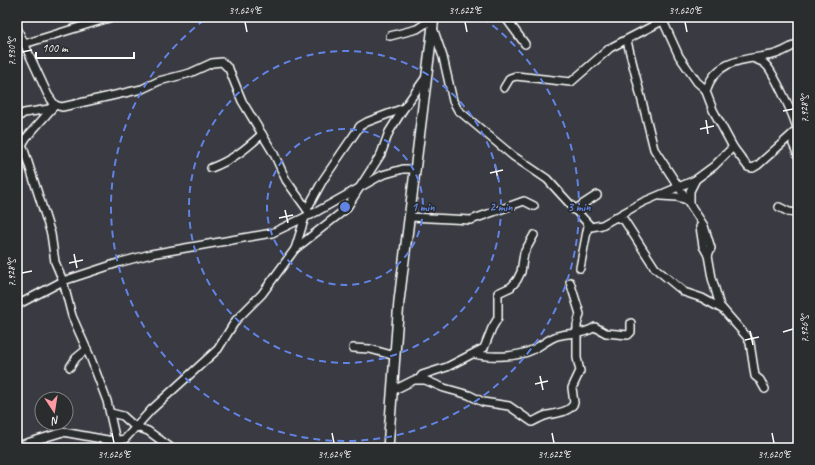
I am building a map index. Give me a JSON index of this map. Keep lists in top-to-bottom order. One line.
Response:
{"scale_bar":"100 m","north":"bottom","coordinates":["31.624°E","31.622°E","31.620°E","7.930°S","7.928°S","7.926°S","31.626°E"],"rings":["1 min","2 min","3 min"]}
